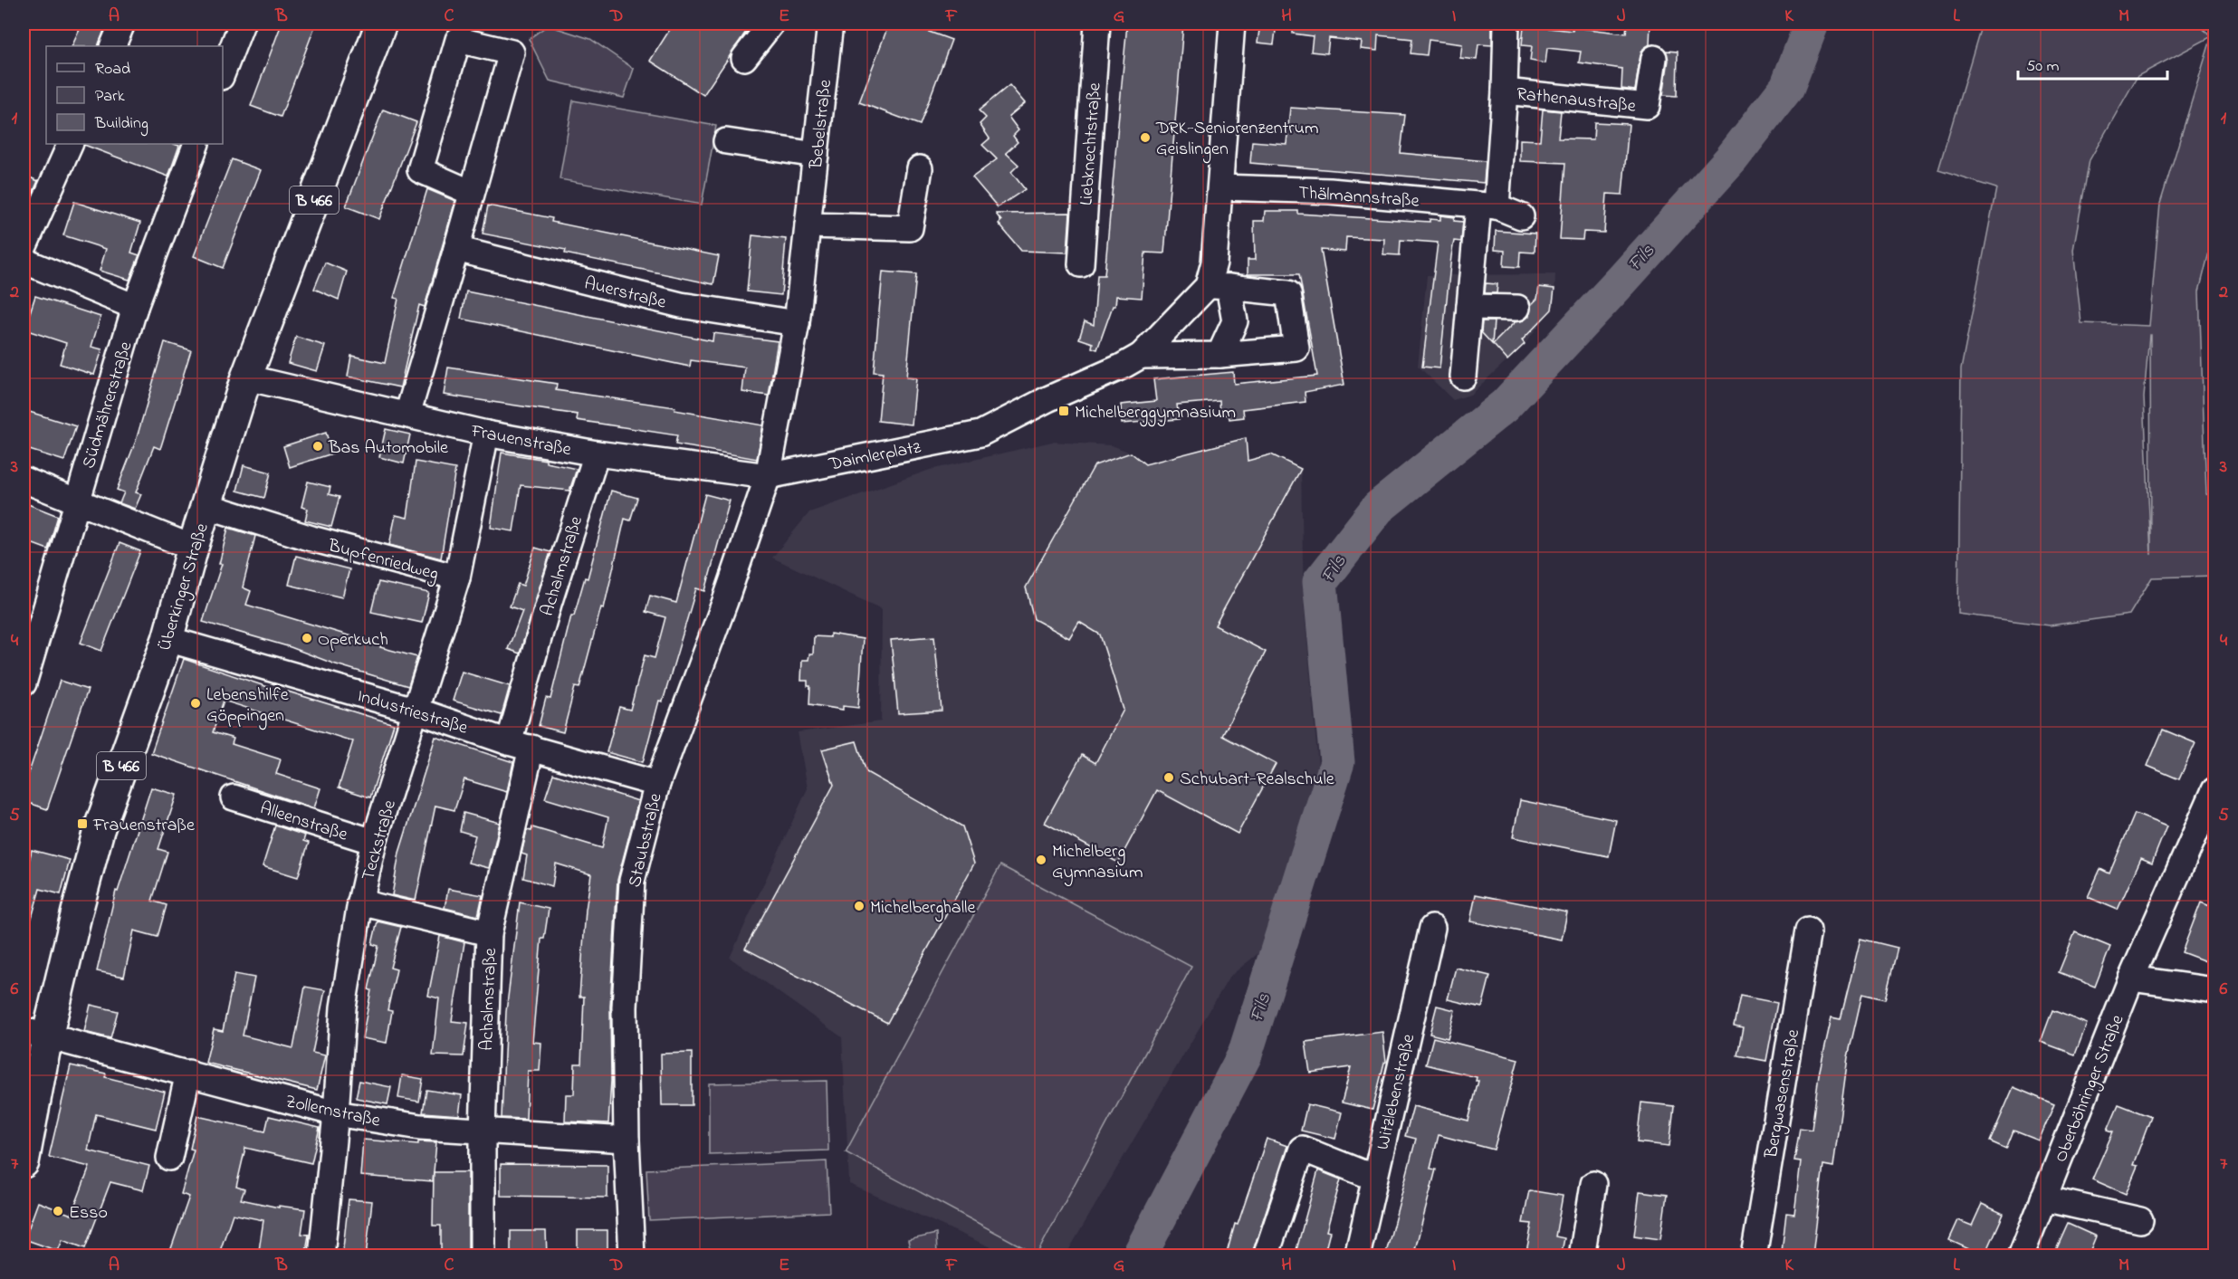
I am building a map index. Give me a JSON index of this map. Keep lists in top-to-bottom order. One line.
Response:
{"streets":{"main road":["B 466","Überkinger Straße"],"street":["Rathenaustraße","Bebelstraße","Liebknechtstraße","Thälmannstraße","Auerstraße","Südmährerstraße","Frauenstraße","Daimlerplatz","Bupfenriedweg","Achalmstraße","Industriestraße","Alleenstraße","Teckstraße","Staubstraße","Oberböhringer Straße","Witzlebenstraße","Bergwasenstraße","Zollernstraße"]},"crossings":[["Bebelstraße","Auerstraße"],["Frauenstraße","Daimlerplatz"],["Frauenstraße","Achalmstraße"],["Frauenstraße","Überkinger Straße"],["Frauenstraße","Teckstraße"],["Frauenstraße","Staubstraße"],["Daimlerplatz","Staubstraße"],["Bupfenriedweg","Überkinger Straße"],["Bupfenriedweg","Teckstraße"],["Achalmstraße","Industriestraße"],["Achalmstraße","Zollernstraße"],["Überkinger Straße","Industriestraße"],["Überkinger Straße","Zollernstraße"],["Industriestraße","Teckstraße"],["Industriestraße","Staubstraße"],["Alleenstraße","Teckstraße"],["Teckstraße","Zollernstraße"],["Staubstraße","Zollernstraße"]],"water":["Fils"],"places":{"other":["DRK-Seniorenzentrum Geislingen","Bas Automobile","Operkuch","Lebenshilfe Göppingen","Schubart-Realschule","Michelberg Gymnasium","Michelberghalle","Esso"],"transit":["Michelberggymnasium","Frauenstraße"]},"legend":["Road","Park","Building"],"scale_bar":"50 m","grid":{"columns":["A","B","C","D","E","F","G","H","I","J","K","L","M"],"rows":["1","2","3","4","5","6","7"]}}
